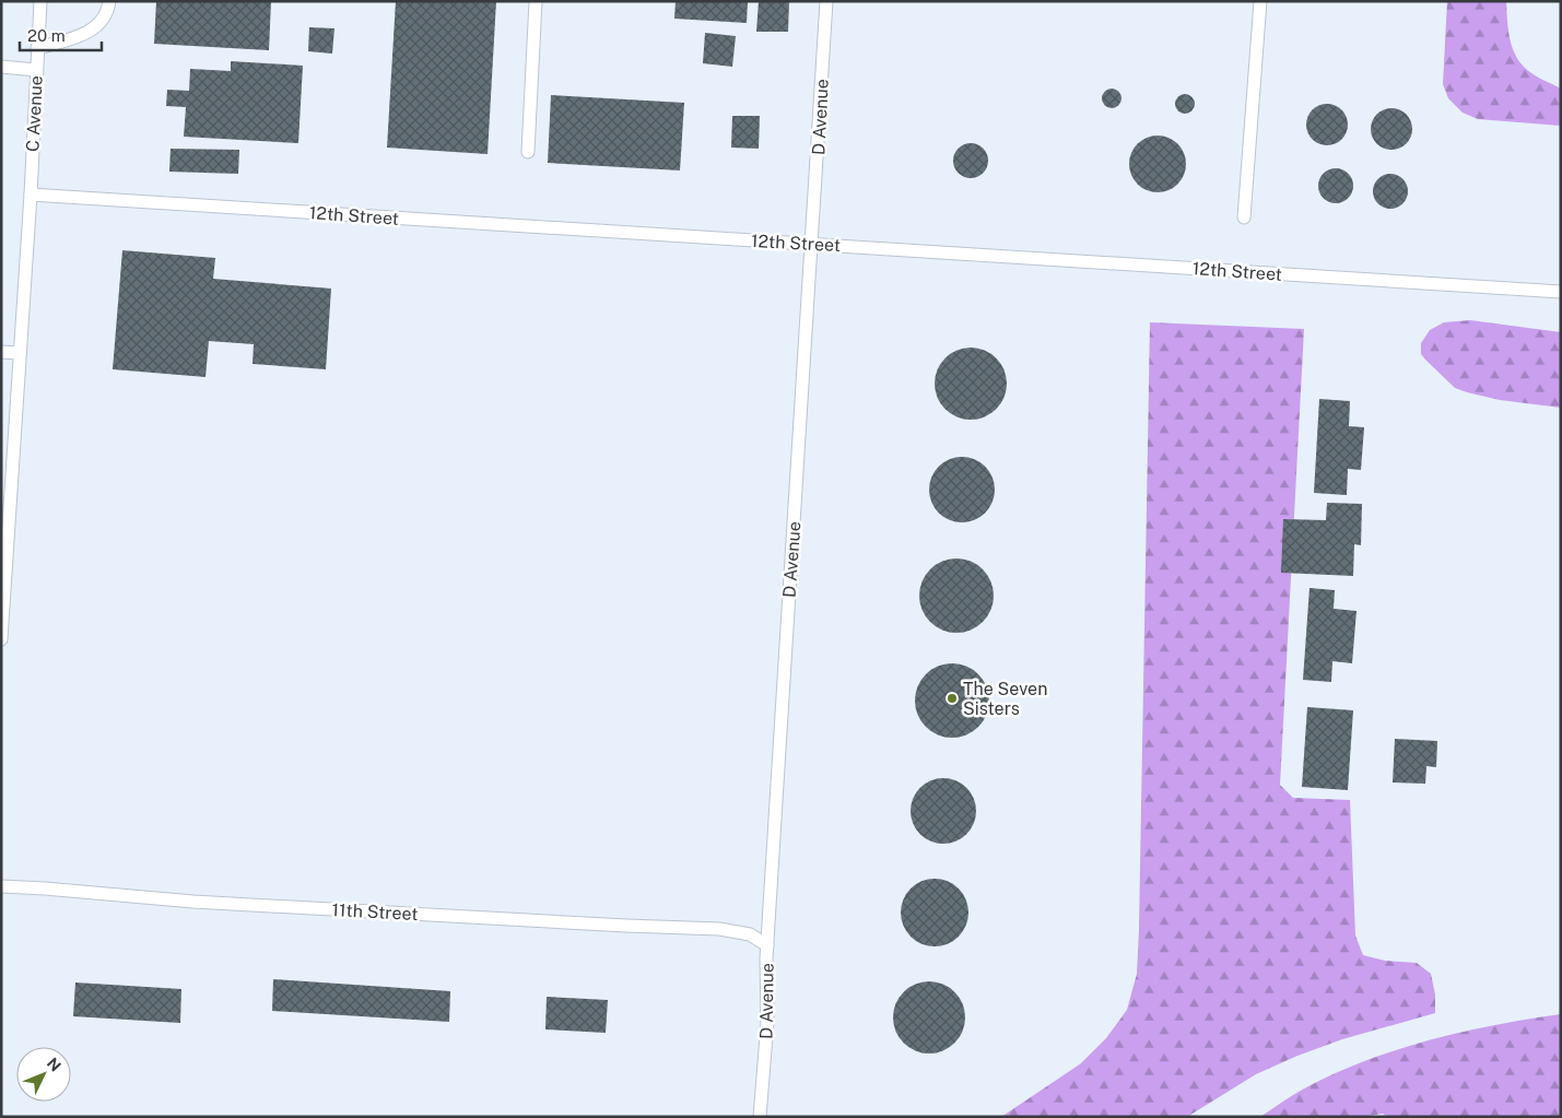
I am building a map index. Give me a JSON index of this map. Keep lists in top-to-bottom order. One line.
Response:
{"streets":{"lane":["C Avenue","D Avenue","12th Street","11th Street"]},"crossings":[["C Avenue","12th Street"],["D Avenue","12th Street"],["D Avenue","11th Street"]],"places":["The Seven Sisters"],"scale_bar":"20 m","north":"top right"}
